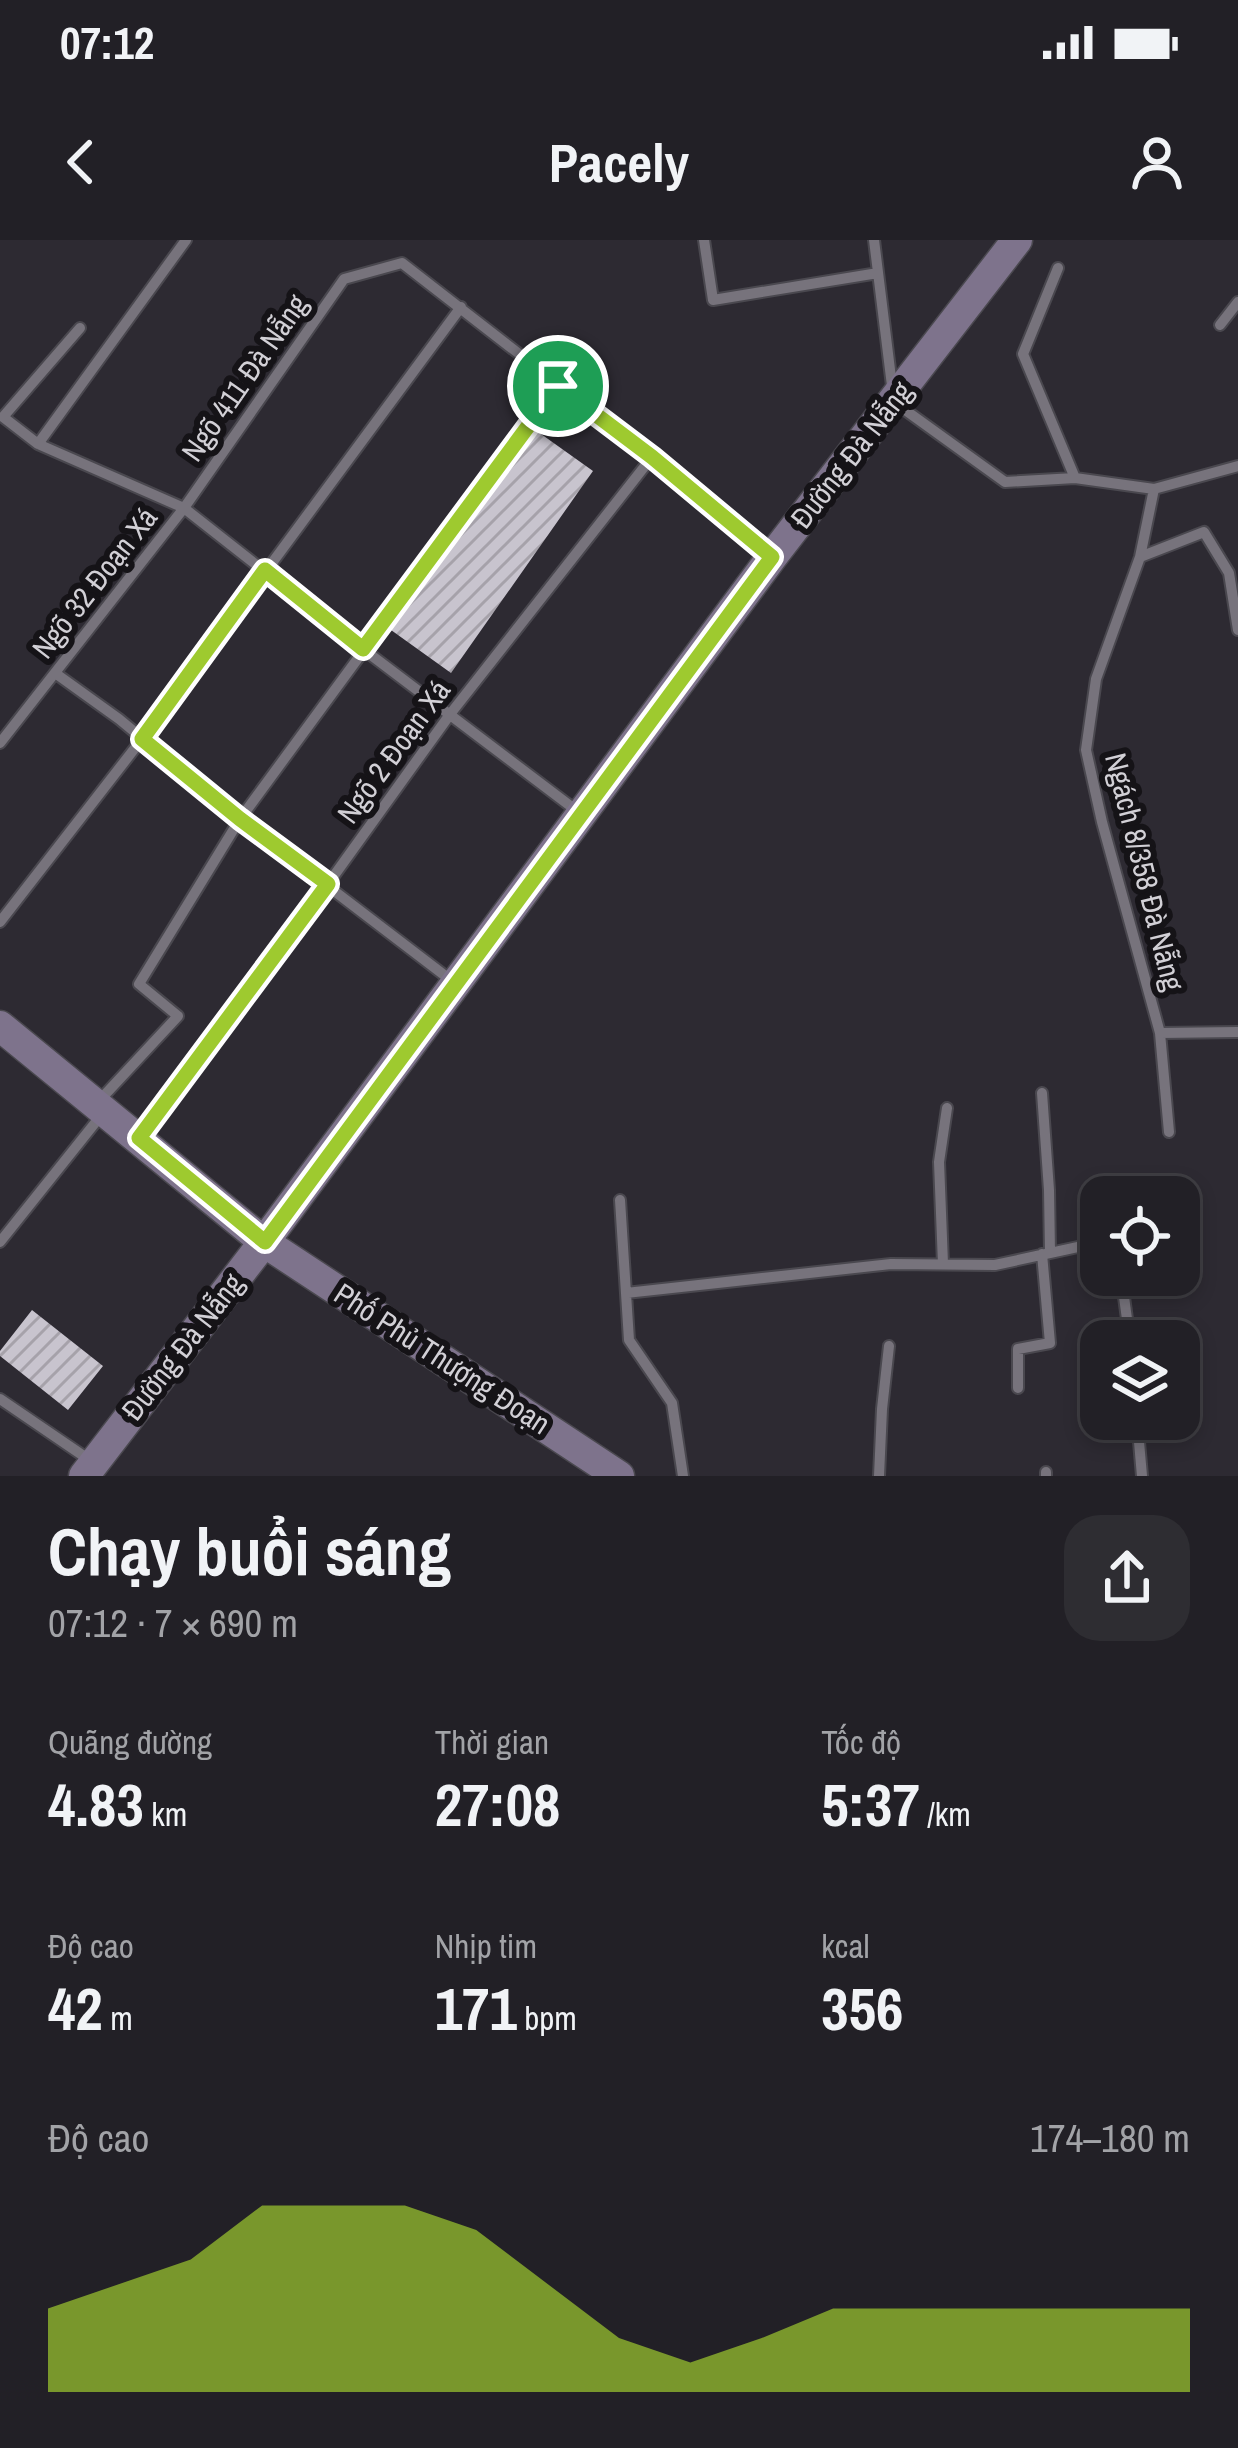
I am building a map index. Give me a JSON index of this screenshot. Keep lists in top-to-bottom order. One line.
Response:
{"streets":{"main road":["Đường Đà Nẵng","Phố Phủ Thượng Đoạn"],"lane":["Ngõ 411 Đà Nẵng","Ngõ 32 Đoạn Xá","Ngõ 2 Đoạn Xá","Ngách 8/358 Đà Nẵng"]},"crossings":[["Ngõ 411 Đà Nẵng","Đường Đà Nẵng"],["Ngõ 411 Đà Nẵng","Ngõ 32 Đoạn Xá"],["Ngõ 411 Đà Nẵng","Ngõ 2 Đoạn Xá"],["Đường Đà Nẵng","Phố Phủ Thượng Đoạn"],["Ngõ 2 Đoạn Xá","Phố Phủ Thượng Đoạn"]],"page":{"status":"07:12","header":"Pacely","heading":["Chạy buổi sáng","07:12 · 7 × 690 m"],"stats":[["Quãng đường","4.83 km"],["Thời gian","27:08"],["Tốc độ","5:37 /km"],["Độ cao","42 m"],["Nhịp tim","171 bpm"],["kcal","356"]],"chart":["Độ cao","174–180 m"]}}
